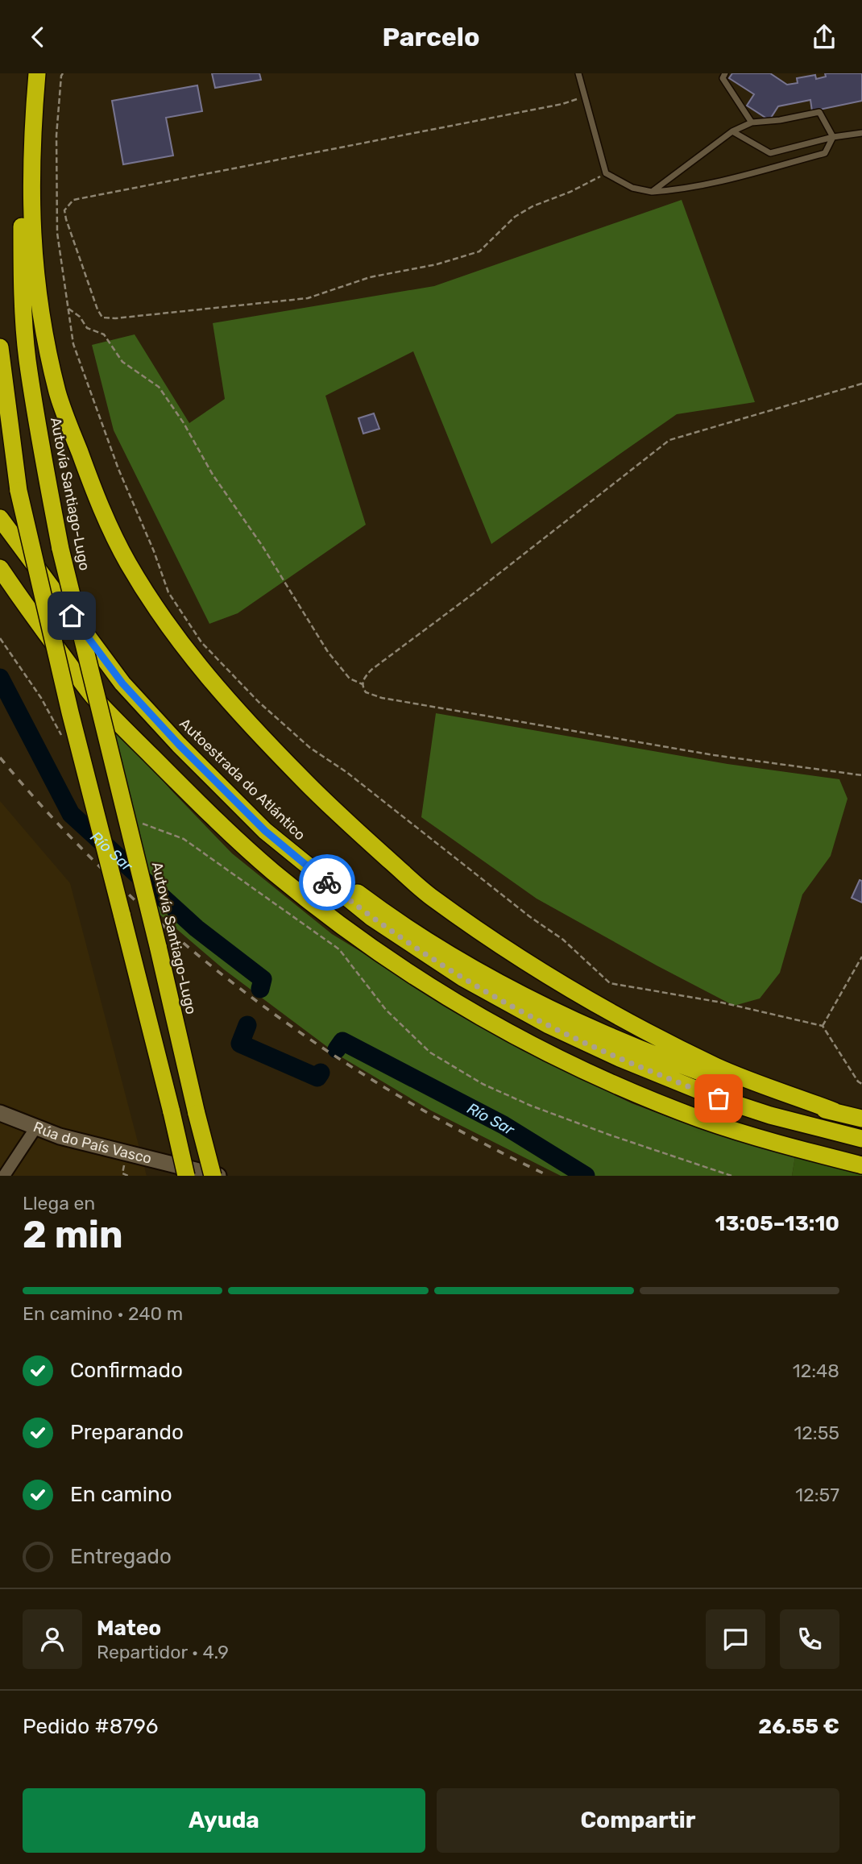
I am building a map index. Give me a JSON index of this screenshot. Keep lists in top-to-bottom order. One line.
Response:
{"streets":{"highway":["Autovía Santiago-Lugo","Autoestrada do Atlántico"],"street":["Rúa do País Vasco"]},"water":["Río Sar"],"page":{"header":"Parcelo","heading":["2 min","Llega en","13:05–13:10"],"panel":["Mateo","Repartidor · 4.9","Pedido #8796","26.55 €"],"bar":"En camino · 240 m","list":[["Confirmado","12:48"],["Preparando","12:55"],["En camino","12:57"],"Entregado"],"buttons":["Ayuda","Compartir"]}}
